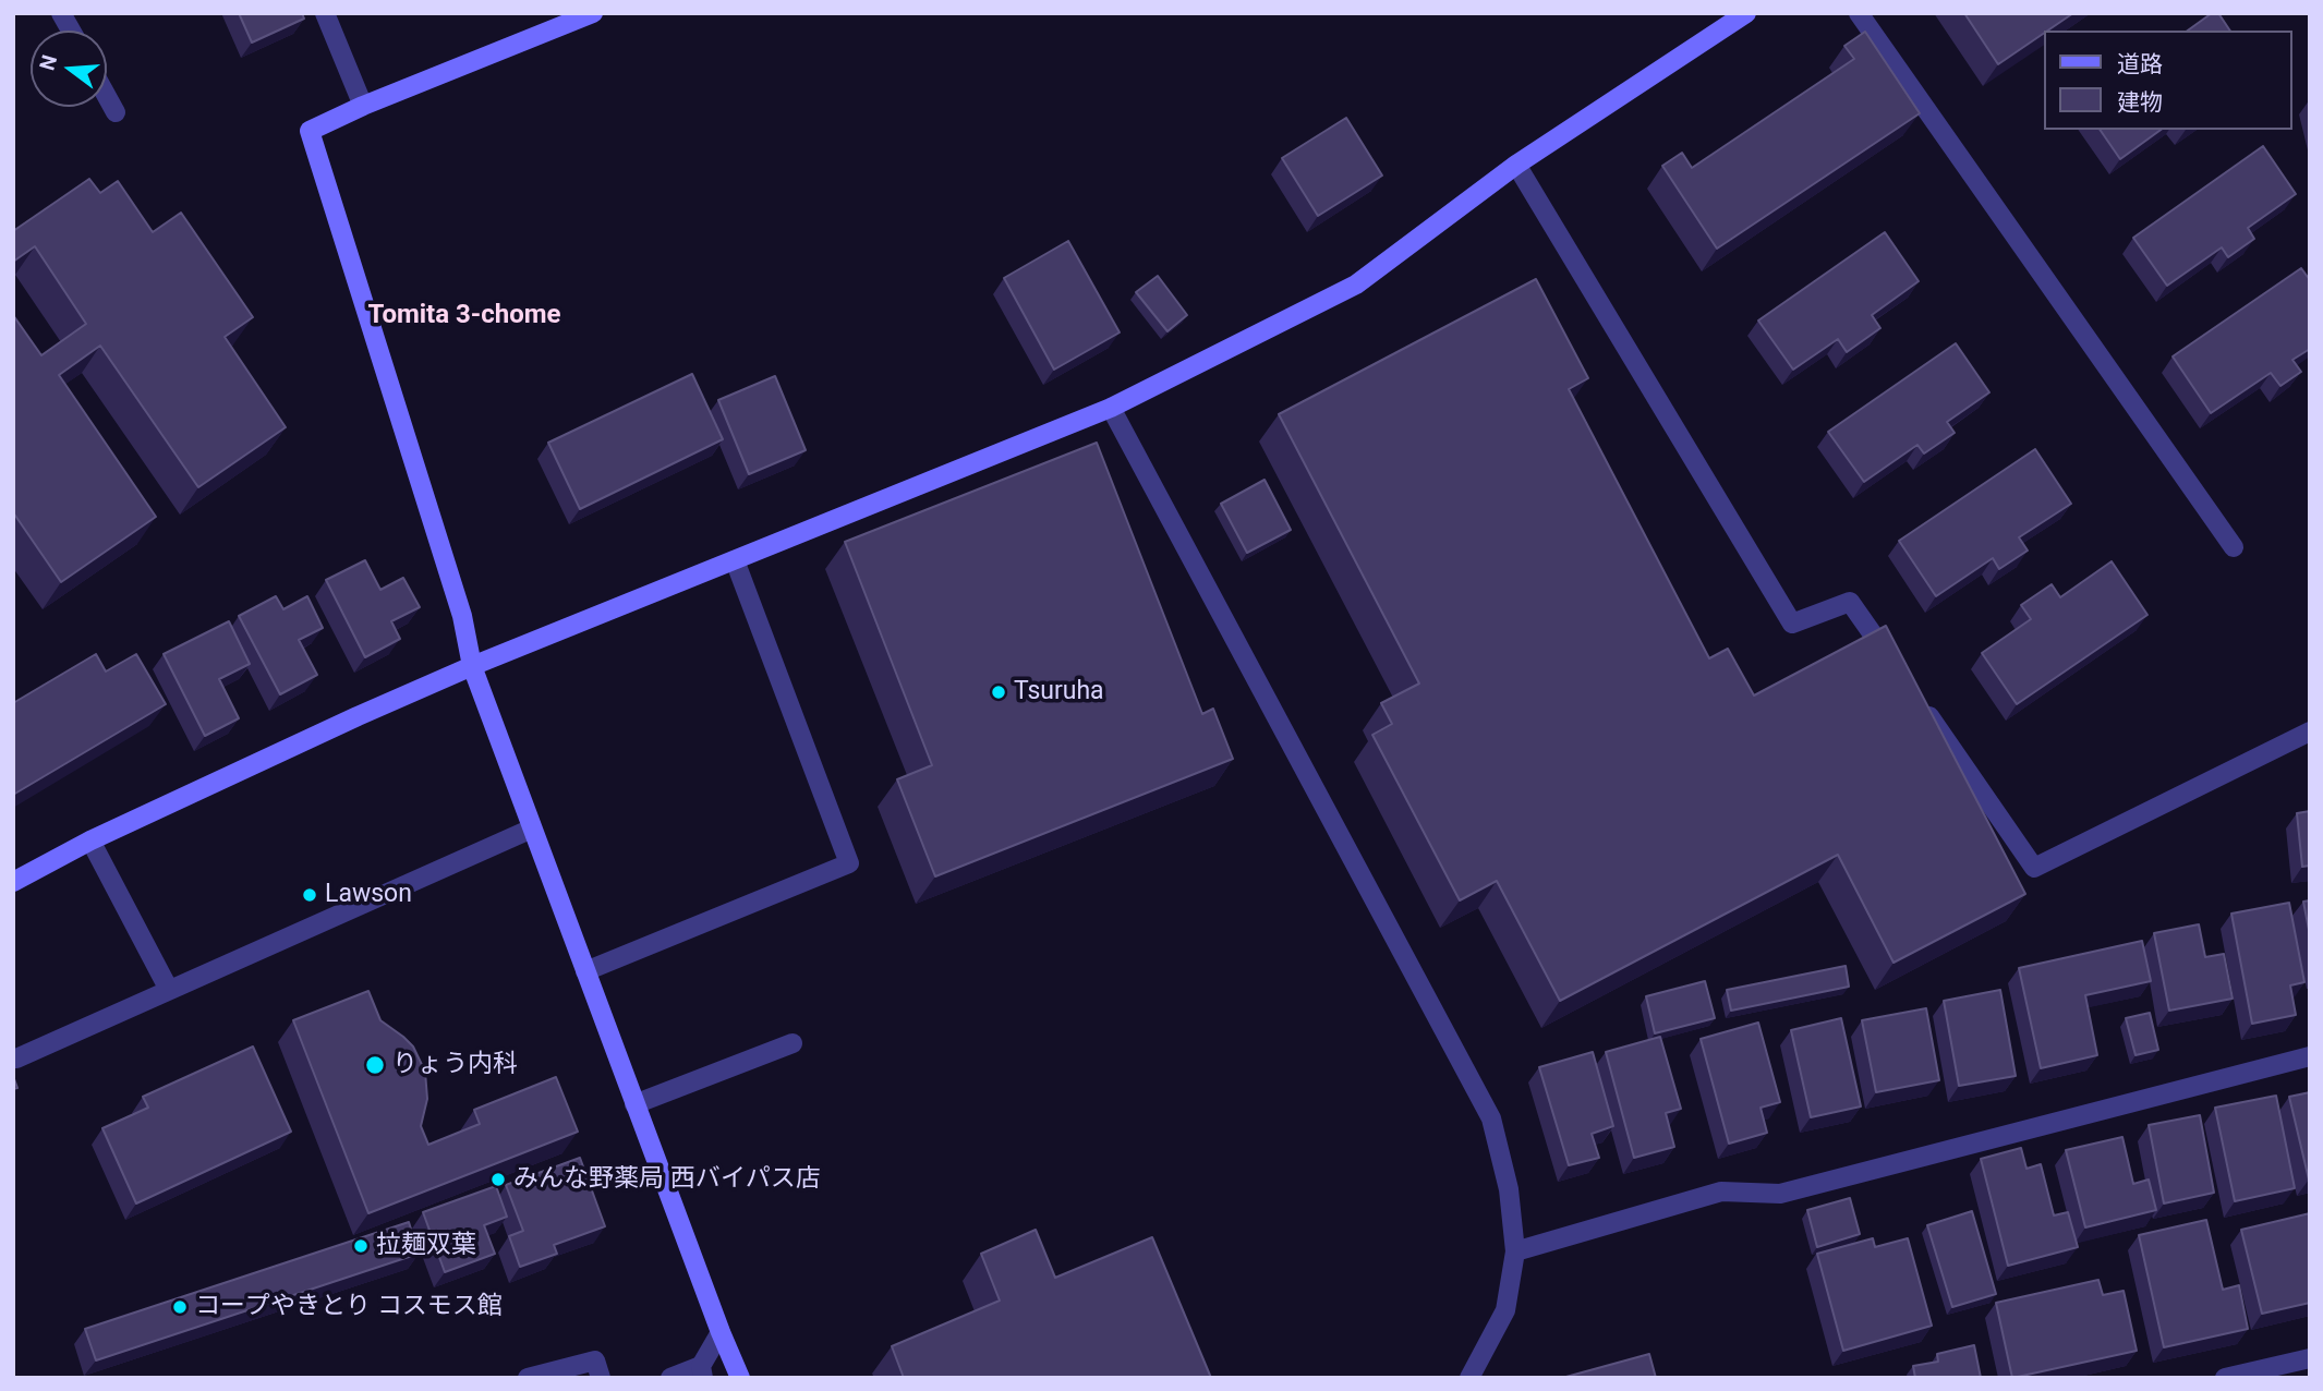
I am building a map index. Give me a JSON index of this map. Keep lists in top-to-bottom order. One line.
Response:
{"districts":["Tomita 3-chome"],"places":["Tsuruha","Lawson","りょう内科","みんな野薬局 西バイパス店","拉麺双葉","コープやきとり コスモス館"],"legend":["道路","建物"],"north":"left"}
